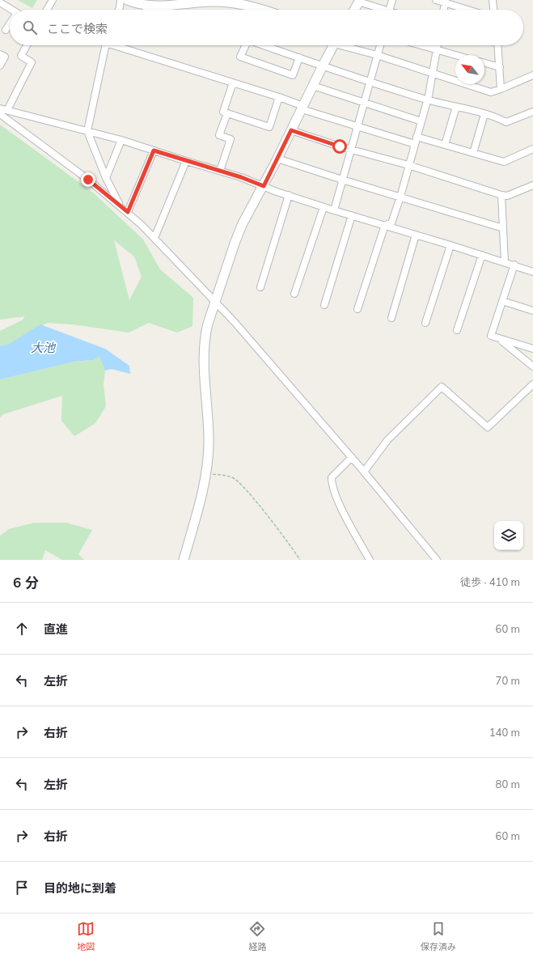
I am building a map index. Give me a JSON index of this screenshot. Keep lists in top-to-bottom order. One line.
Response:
{"water":["大池"],"north":"top left","page":{"search":"ここで検索","heading":["6 分","徒歩 · 410 m"],"list":[["直進","60 m"],["左折","70 m"],["右折","140 m"],["左折","80 m"],["右折","60 m"],"目的地に到着"],"nav":["地図","経路","保存済み"]}}
